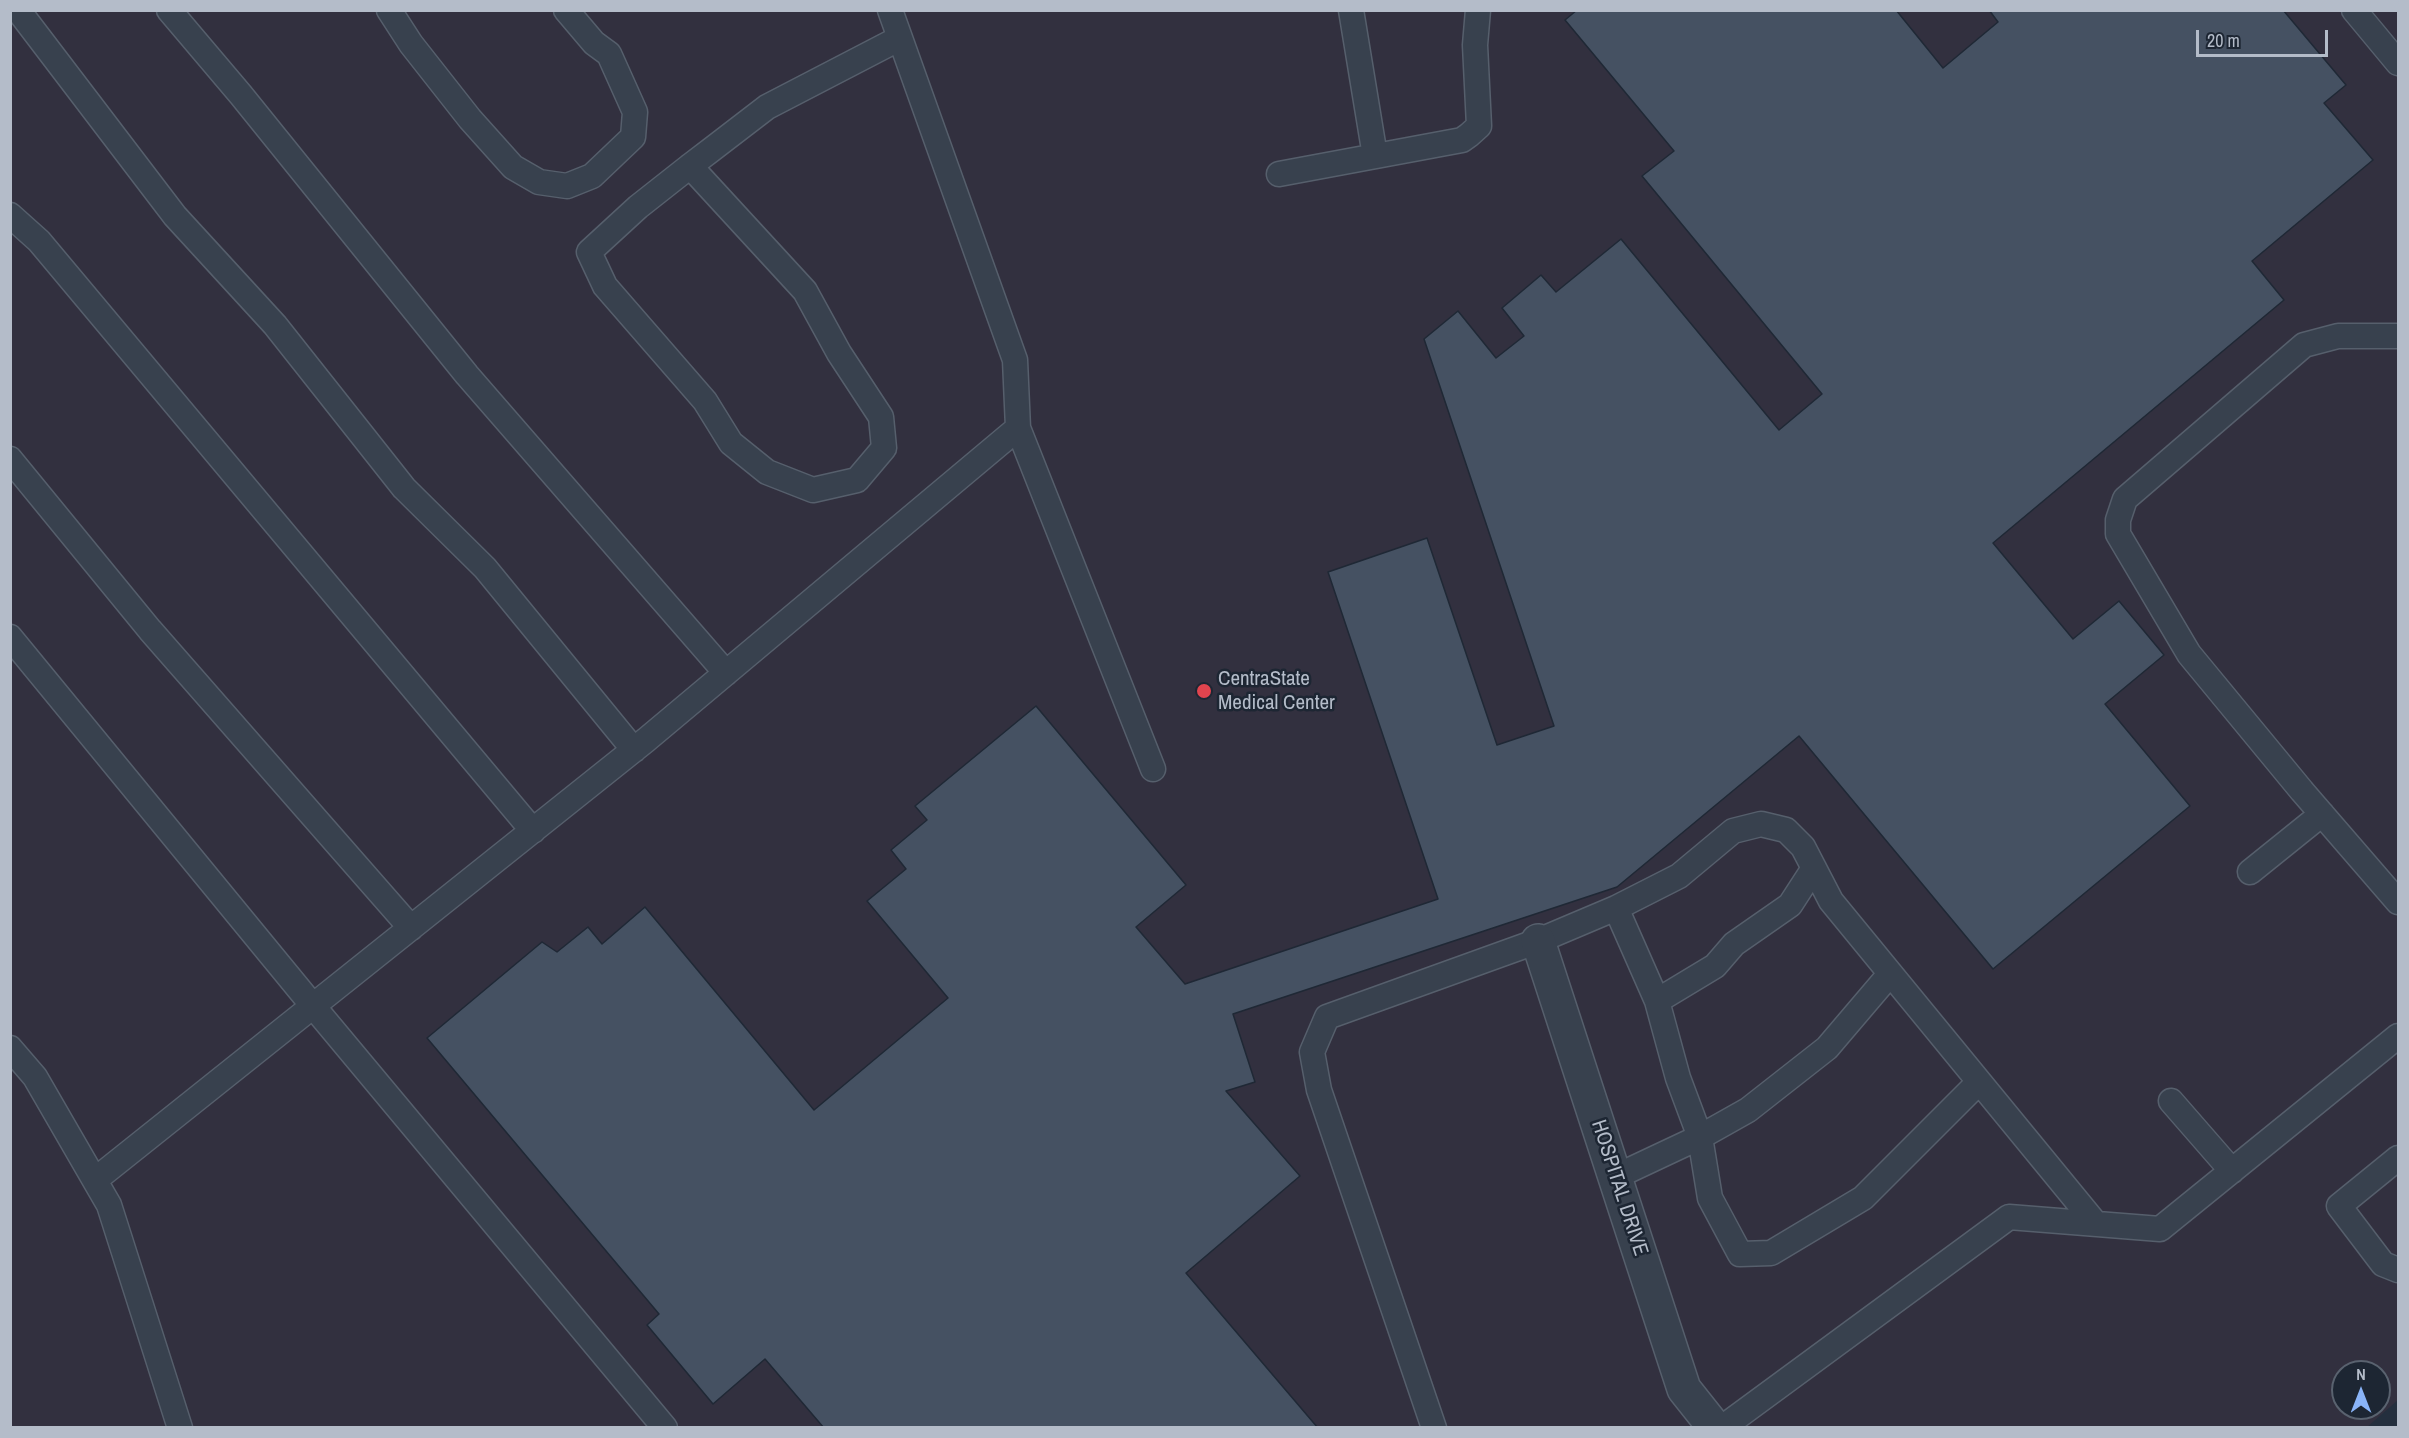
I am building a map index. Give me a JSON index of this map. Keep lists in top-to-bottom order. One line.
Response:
{"streets":{"street":["HOSPITAL DRIVE"]},"places":["CentraState Medical Center"],"scale_bar":"20 m","north":"top"}
